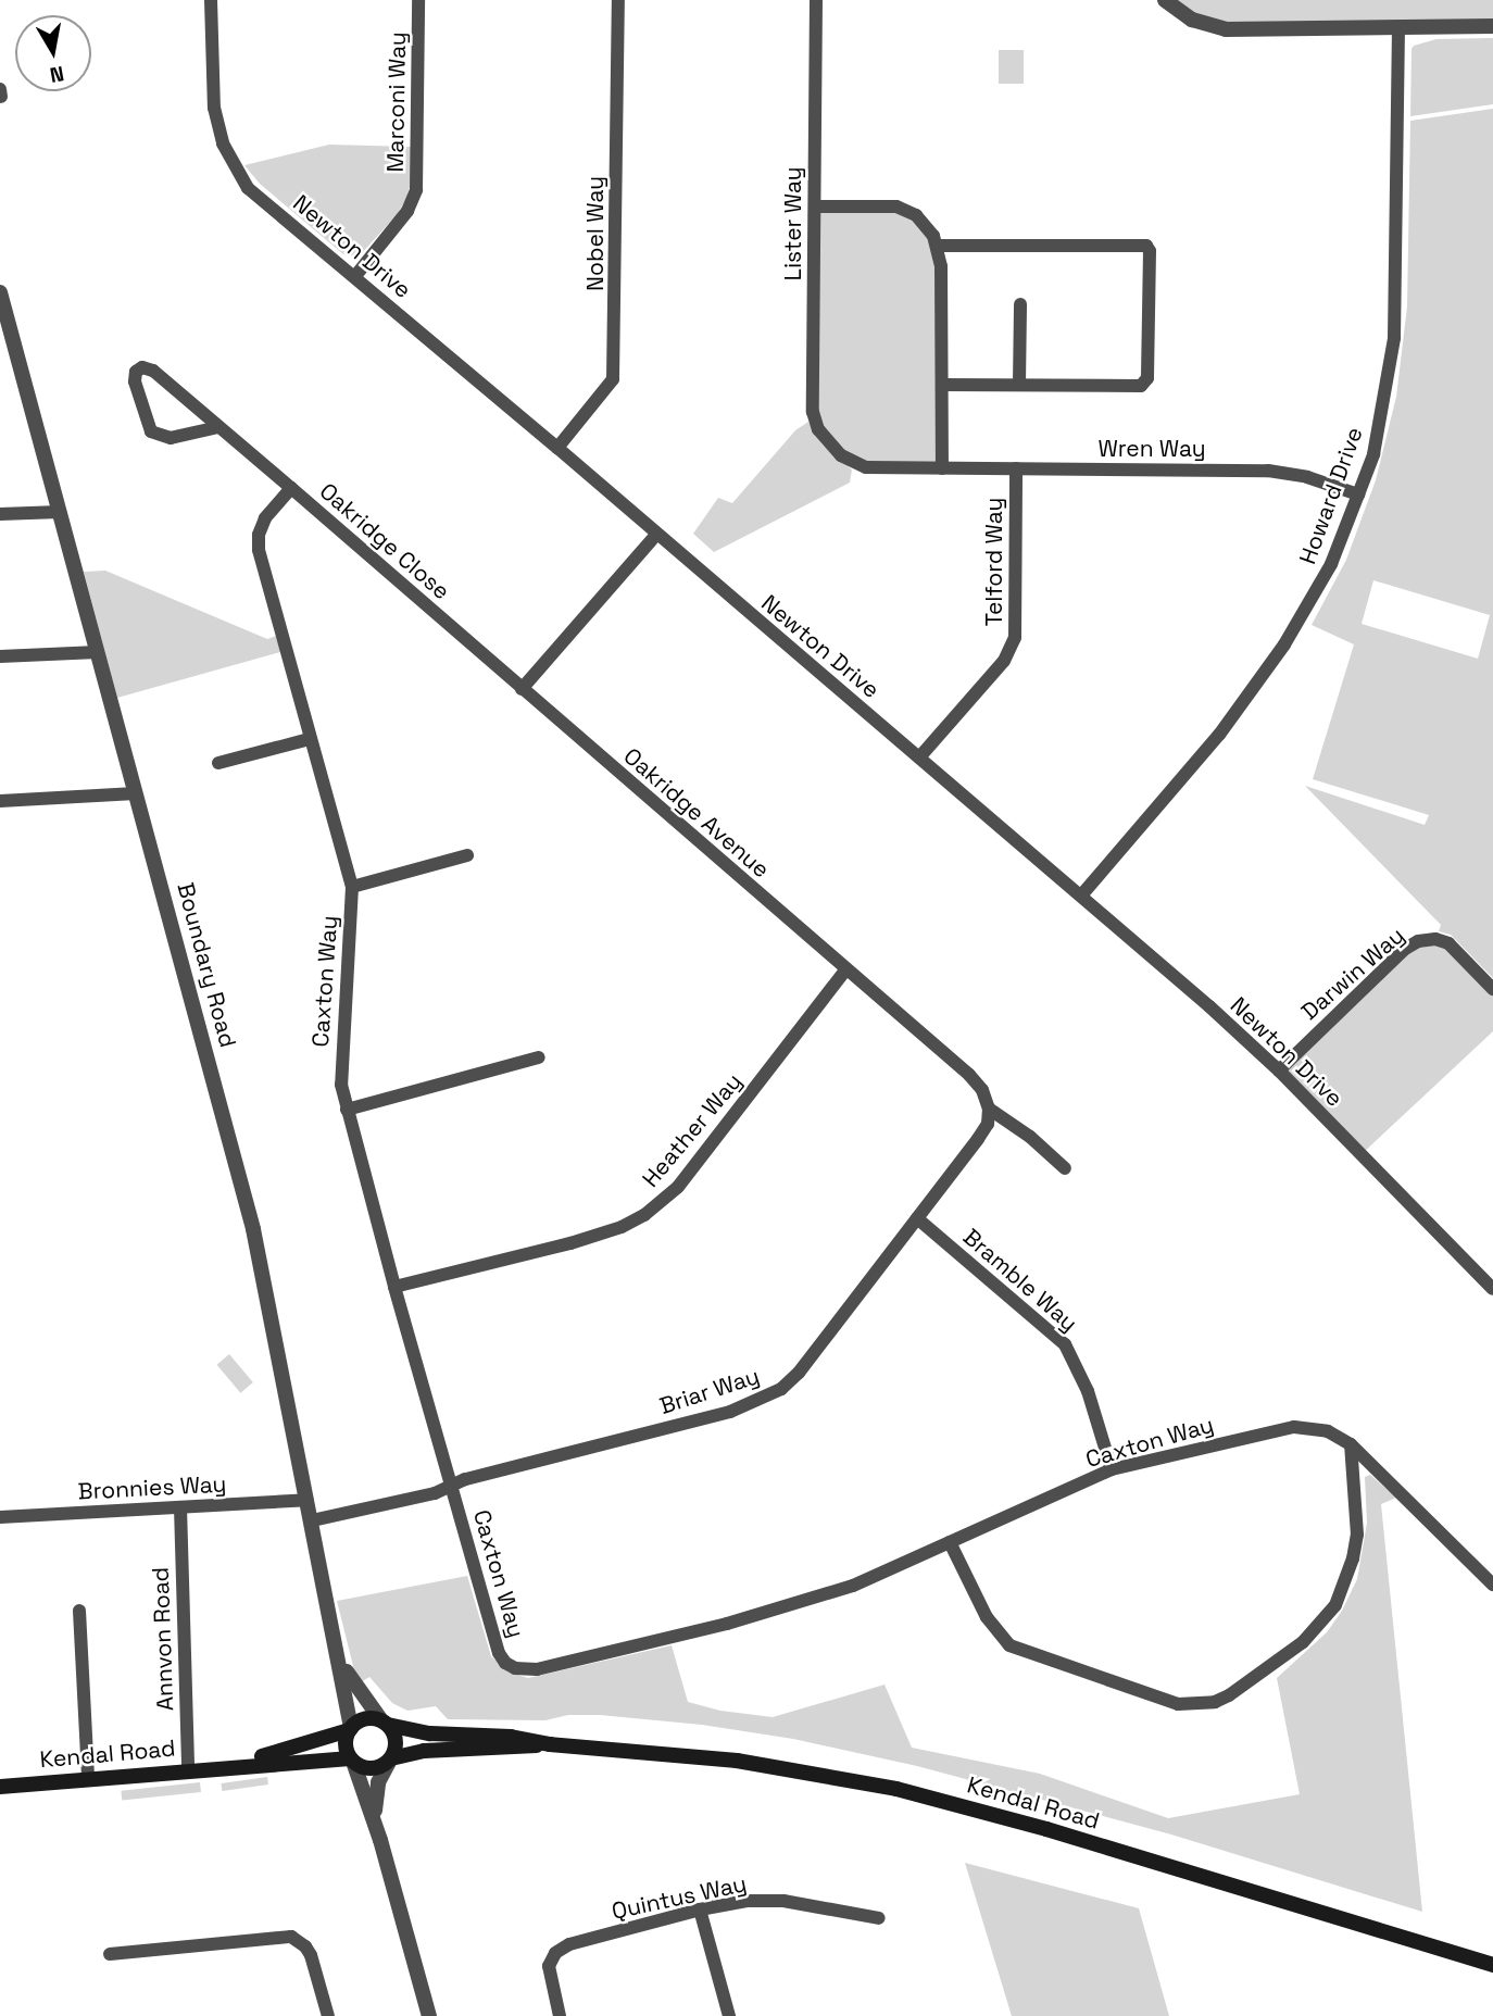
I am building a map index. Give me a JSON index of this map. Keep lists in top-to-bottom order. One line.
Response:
{"streets":{"main road":["Kendal Road"],"street":["Marconi Way","Lister Way","Nobel Way","Newton Drive","Wren Way","Howard Drive","Oakridge Close","Telford Way","Oakridge Avenue","Boundary Road","Darwin Way","Caxton Way","Heather Way","Bramble Way","Briar Way","Bronnies Way","Annvon Road","Quintus Way"]},"crossings":[["Marconi Way","Newton Drive"],["Lister Way","Wren Way"],["Nobel Way","Newton Drive"],["Newton Drive","Howard Drive"],["Newton Drive","Telford Way"],["Newton Drive","Darwin Way"],["Wren Way","Howard Drive"],["Wren Way","Telford Way"],["Oakridge Close","Oakridge Avenue"],["Oakridge Close","Caxton Way"],["Oakridge Avenue","Heather Way"],["Oakridge Avenue","Briar Way"],["Boundary Road","Briar Way"],["Boundary Road","Bronnies Way"],["Boundary Road","Kendal Road"],["Caxton Way","Heather Way"],["Caxton Way","Bramble Way"],["Caxton Way","Briar Way"],["Bramble Way","Briar Way"],["Bronnies Way","Annvon Road"],["Annvon Road","Kendal Road"]],"north":"bottom"}
